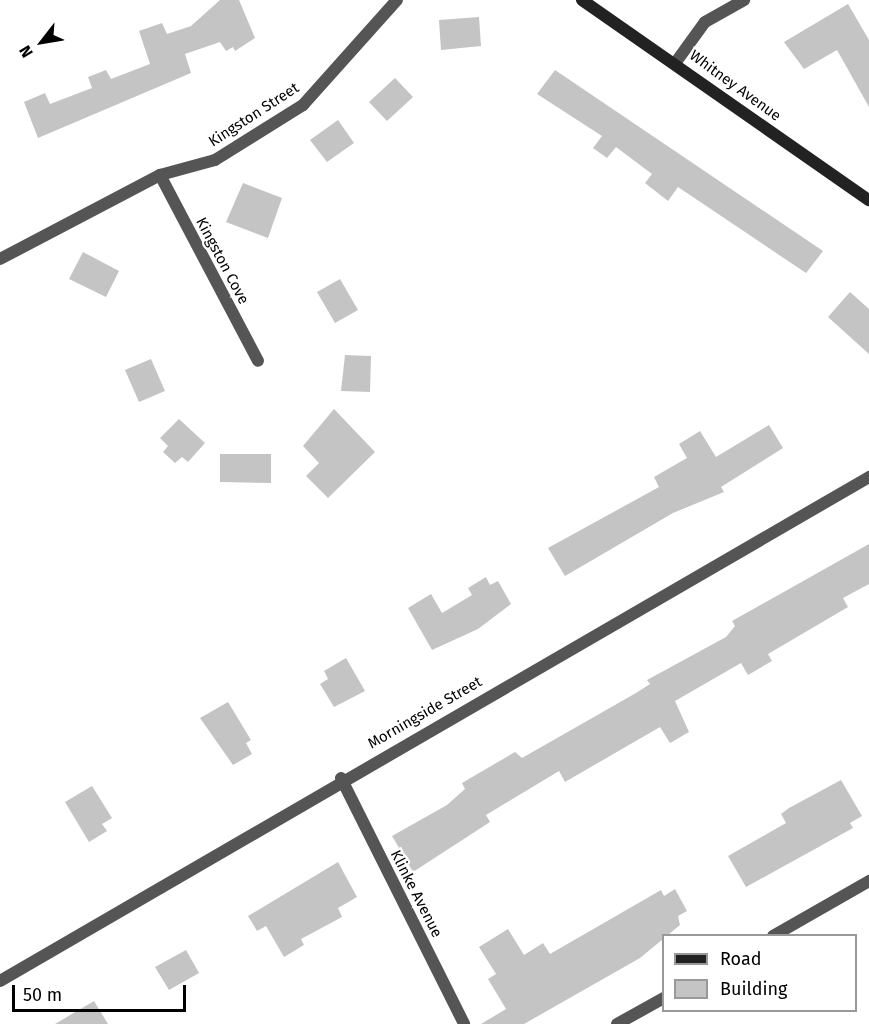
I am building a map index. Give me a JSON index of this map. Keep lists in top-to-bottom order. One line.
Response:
{"streets":{"main road":["Whitney Avenue"],"street":["Kingston Street","Kingston Cove","Morningside Street","Klinke Avenue"]},"crossings":[["Kingston Street","Kingston Cove"],["Morningside Street","Klinke Avenue"]],"legend":["Road","Building"],"scale_bar":"50 m","north":"bottom left"}
